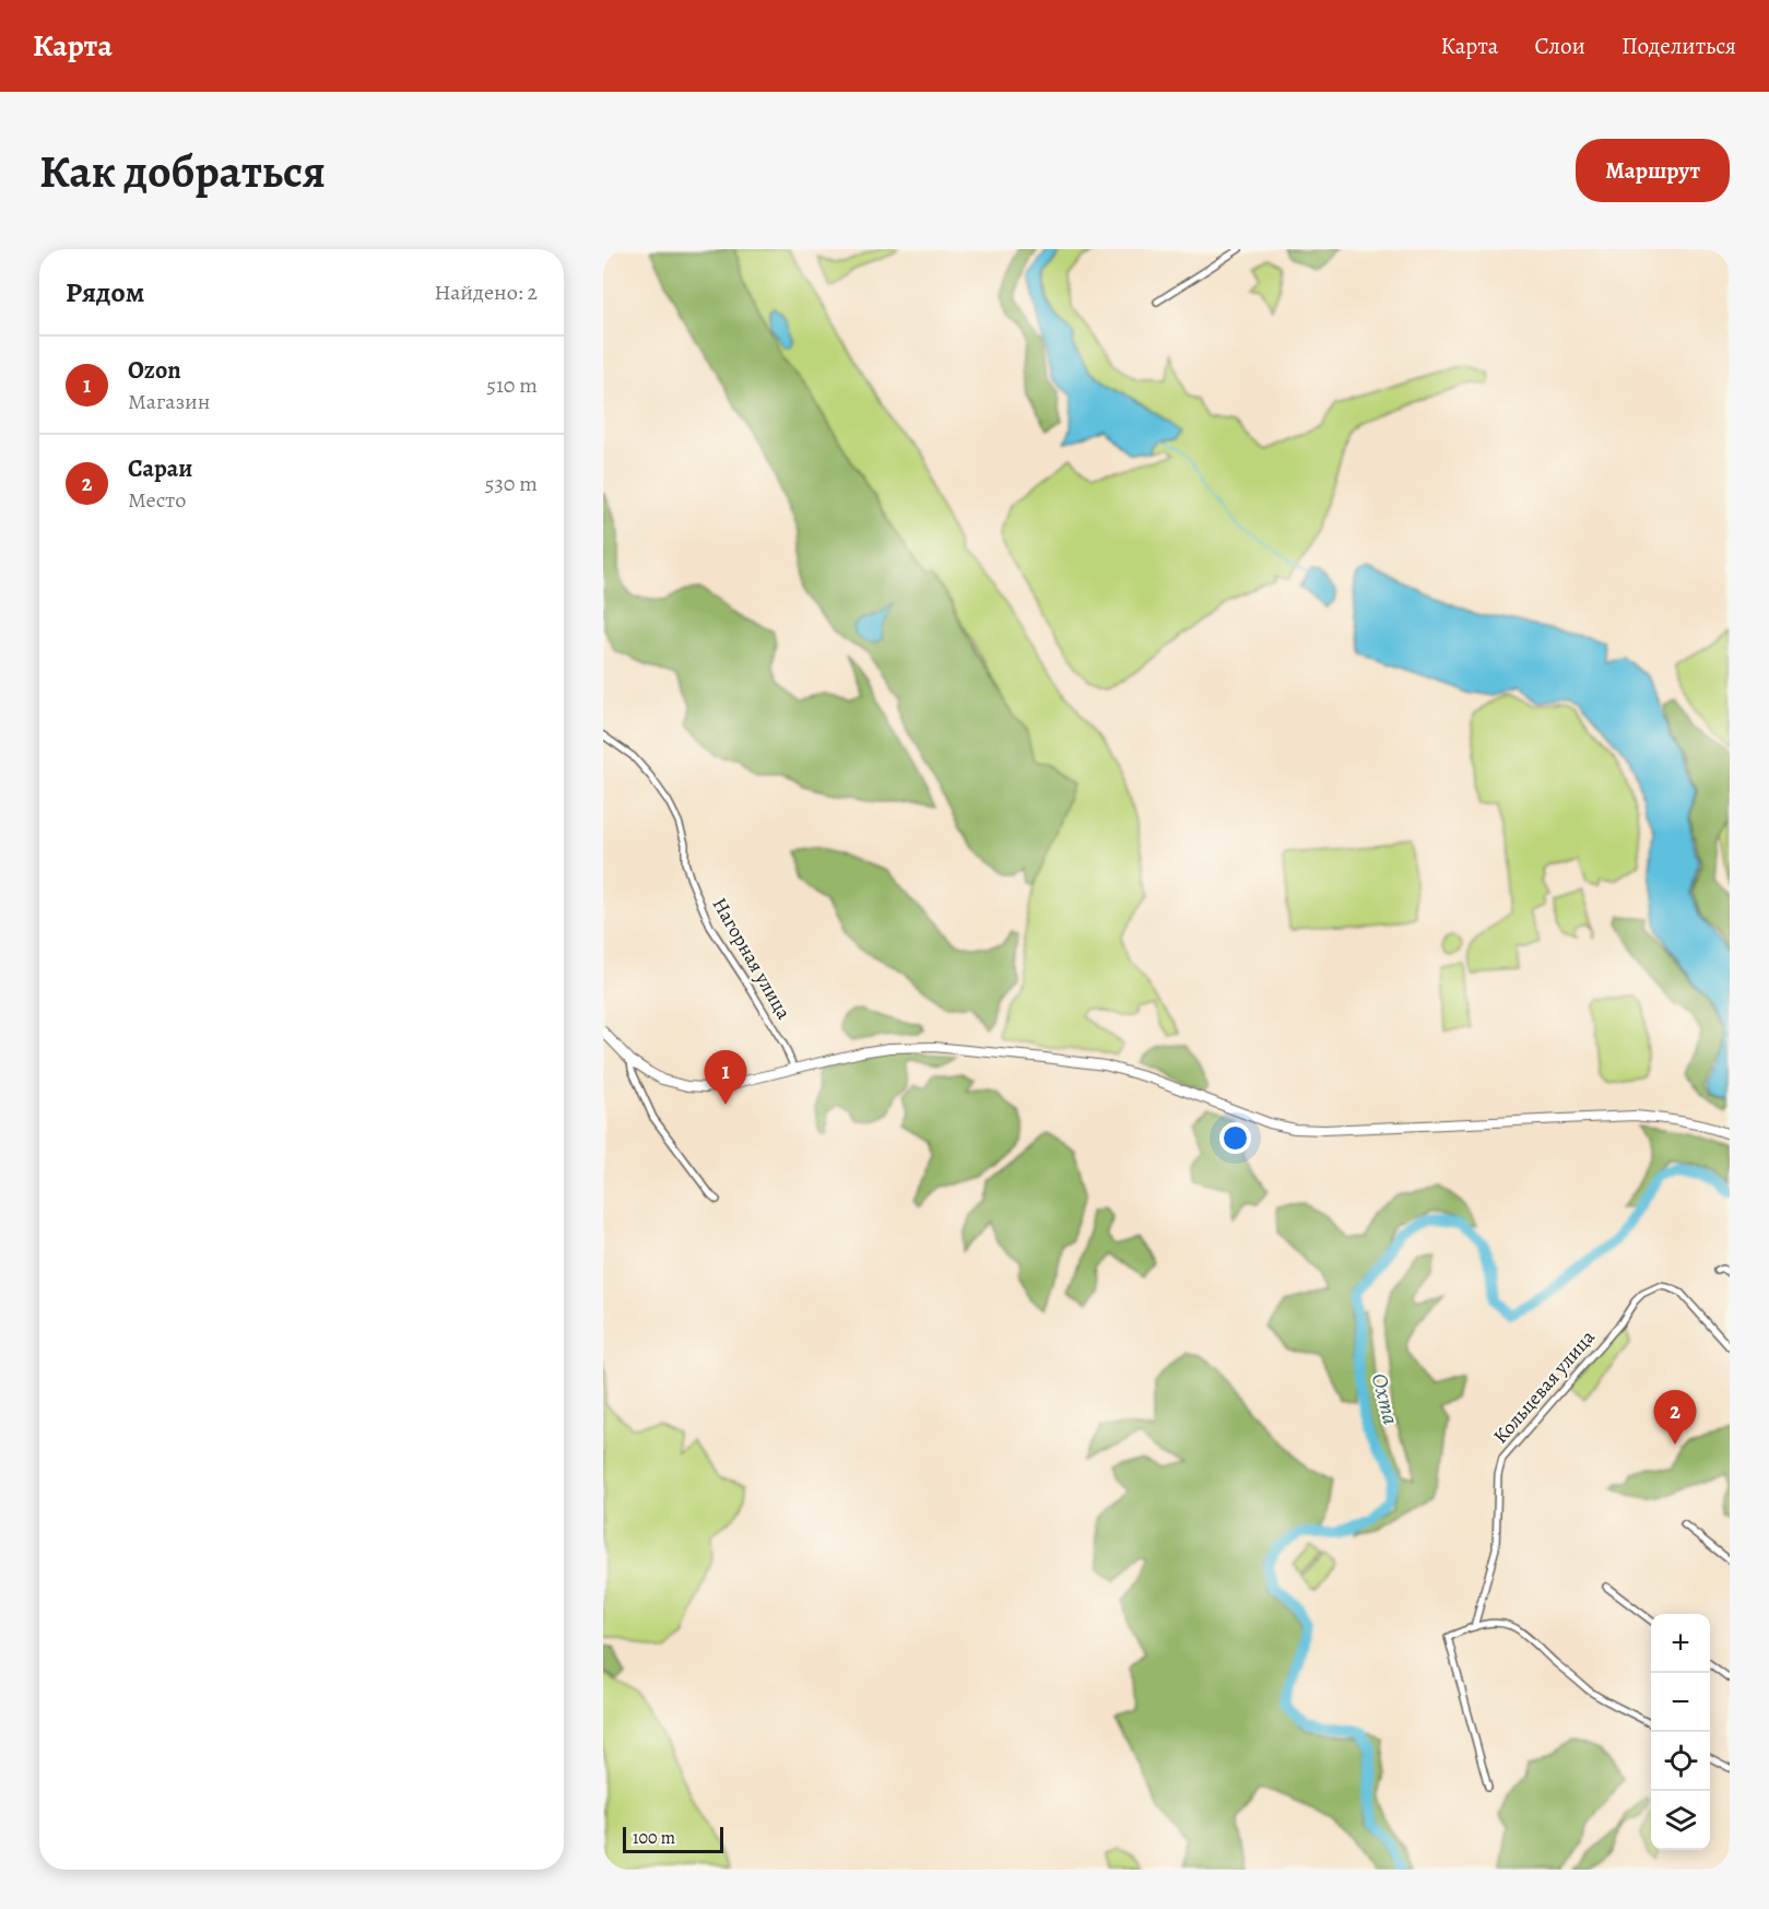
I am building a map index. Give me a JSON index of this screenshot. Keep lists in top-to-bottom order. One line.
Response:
{"streets":{"street":["Нагорная улица","Кольцевая улица"]},"water":["Охта"],"scale_bar":"100 m","page":{"header":"Карта","nav":["Карта","Слои","Поделиться"],"buttons":"Маршрут","title":"Как добраться","heading":["Рядом","Найдено: 2"],"list":[{"mark":"1","name":"Ozon","note":"Магазин","value":"510 m"},{"mark":"2","name":"Сараи","note":"Место","value":"530 m"}],"pins":["1","2"],"map_buttons":["+","−"],"scale":"100 m"}}
